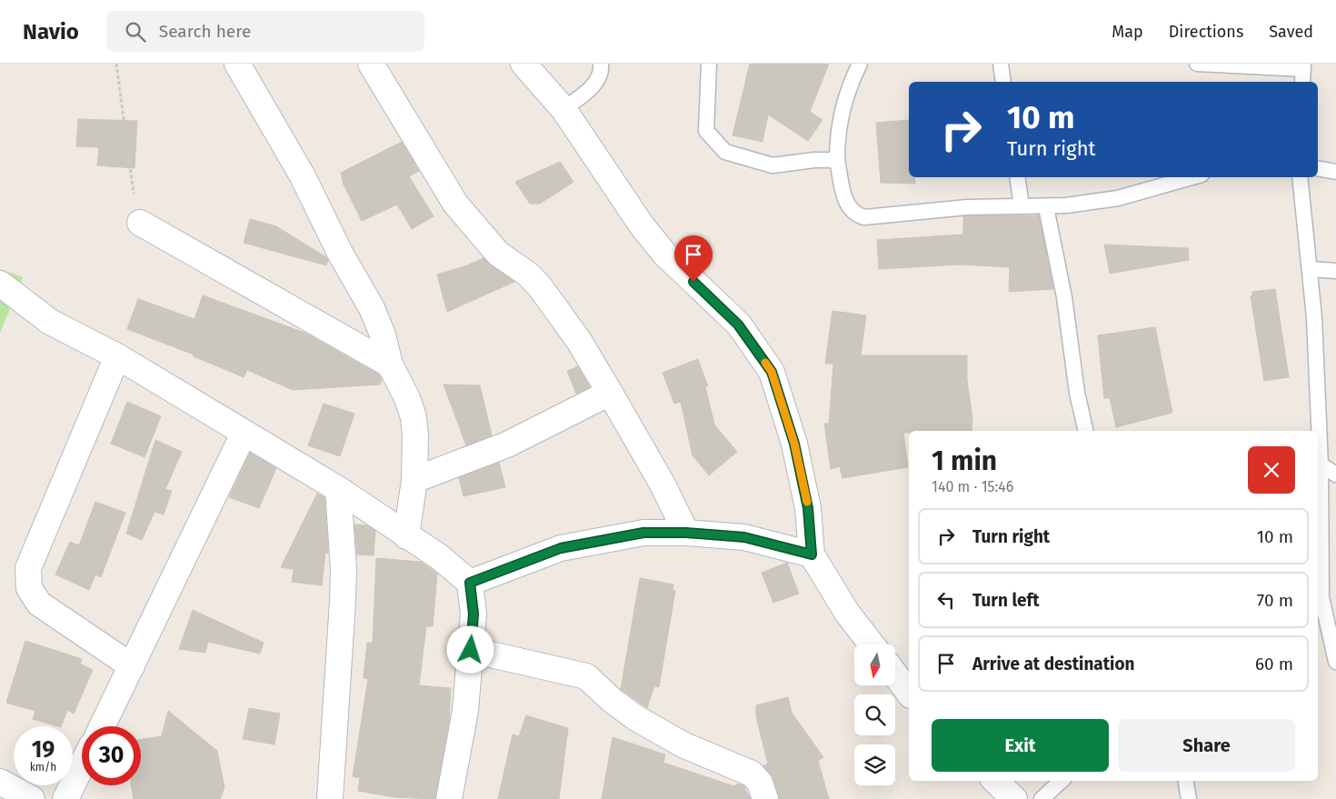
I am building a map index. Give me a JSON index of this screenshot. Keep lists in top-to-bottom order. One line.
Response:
{"north":"bottom","page":{"header":"Navio","search":"Search here","nav":["Map","Directions","Saved"],"turn":["10 m","Turn right"],"heading":["1 min","140 m · 15:46"],"list":[{"name":"Turn right","value":"10 m"},{"name":"Turn left","value":"70 m"},{"name":"Arrive at destination","value":"60 m"}],"buttons":["Exit","Share"],"speed":"19 km/h","limit":"30"}}
